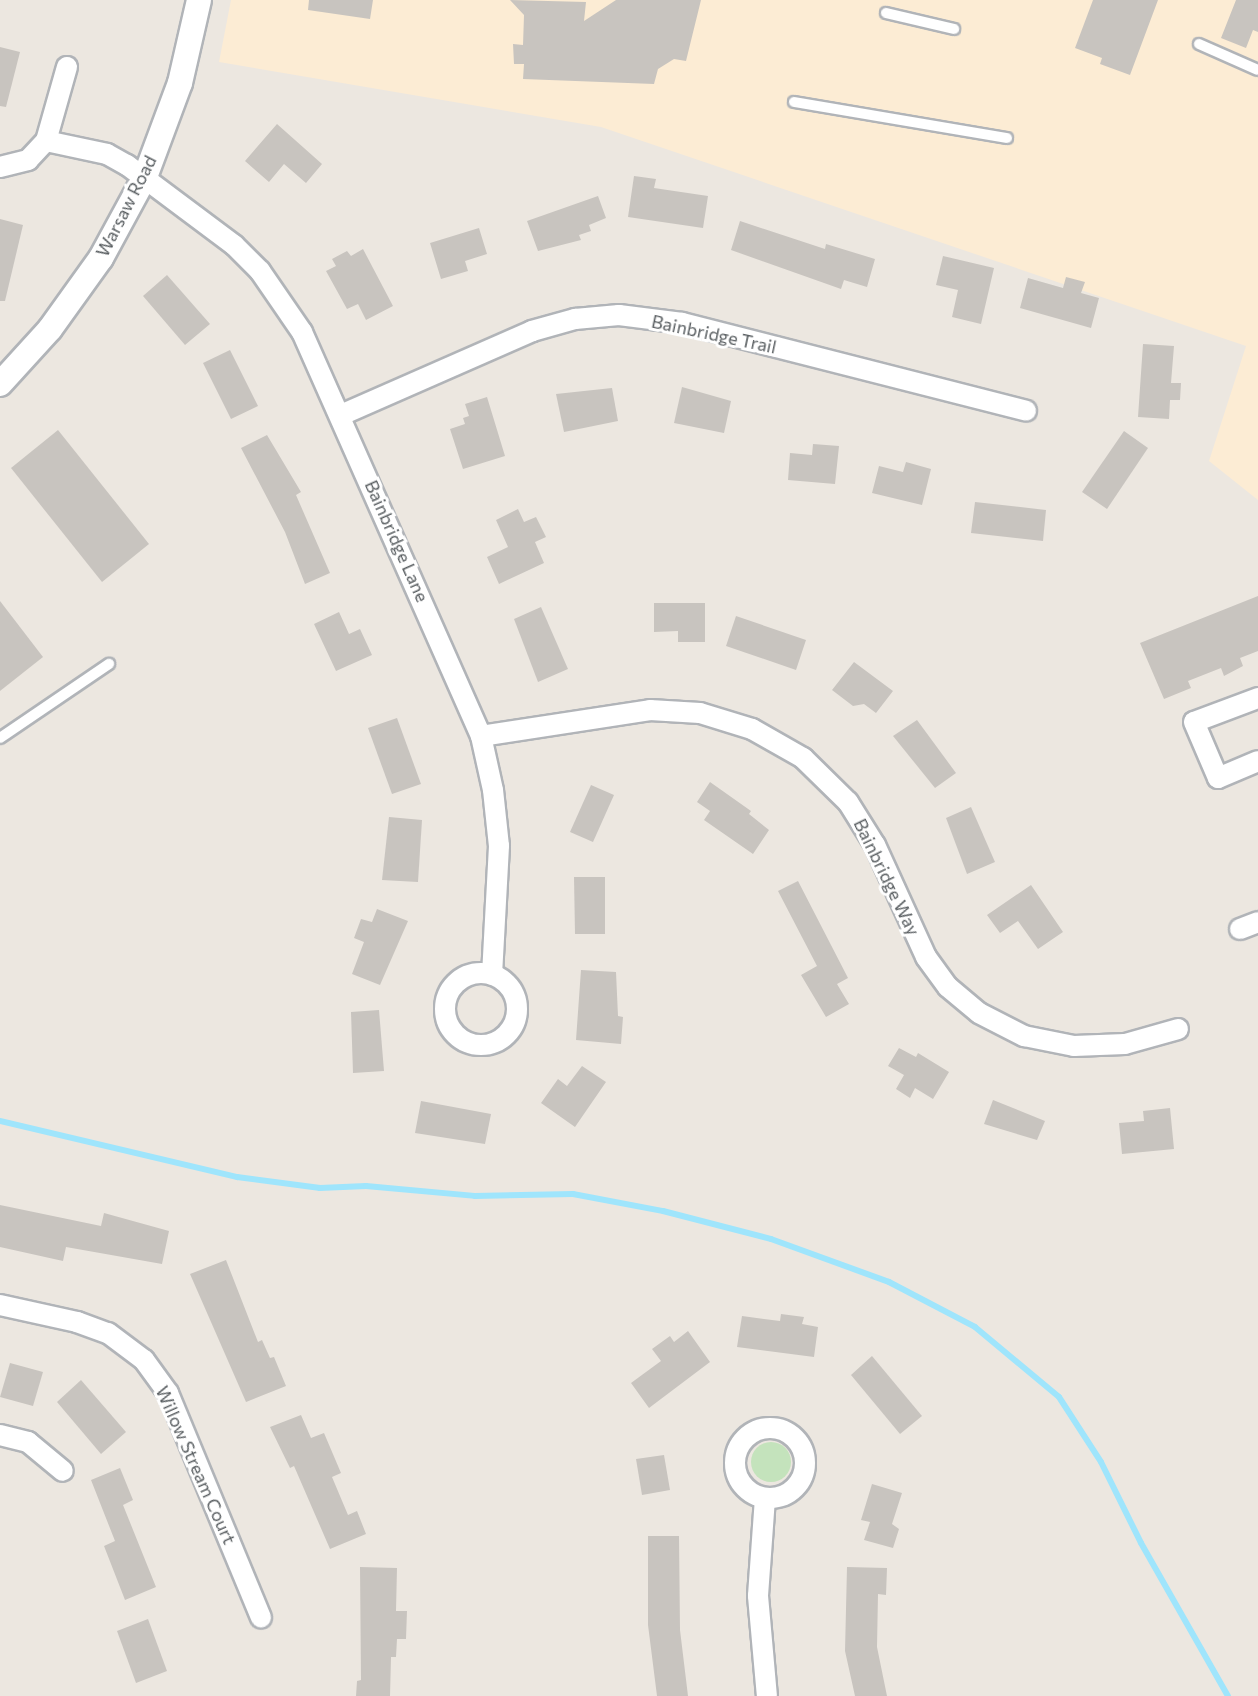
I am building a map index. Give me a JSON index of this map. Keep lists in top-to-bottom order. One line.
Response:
{"streets":{"street":["Warsaw Road","Bainbridge Trail","Bainbridge Lane","Bainbridge Way","Willow Stream Court"]},"crossings":[["Warsaw Road","Bainbridge Lane"],["Bainbridge Trail","Bainbridge Lane"],["Bainbridge Lane","Bainbridge Way"]]}
